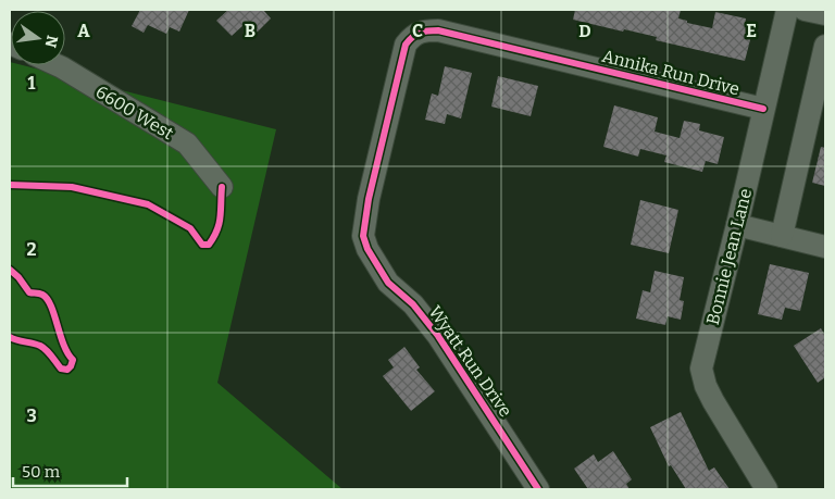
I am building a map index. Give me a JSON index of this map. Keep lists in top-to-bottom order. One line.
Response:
{"streets":{"street":["Annika Run Drive","6600 West","Bonnie Jean Lane","Wyatt Run Drive"]},"crossings":[["Annika Run Drive","Bonnie Jean Lane"],["Annika Run Drive","Wyatt Run Drive"]],"scale_bar":"50 m","north":"right","grid":{"columns":["A","B","C","D","E"],"rows":["1","2","3"]}}
